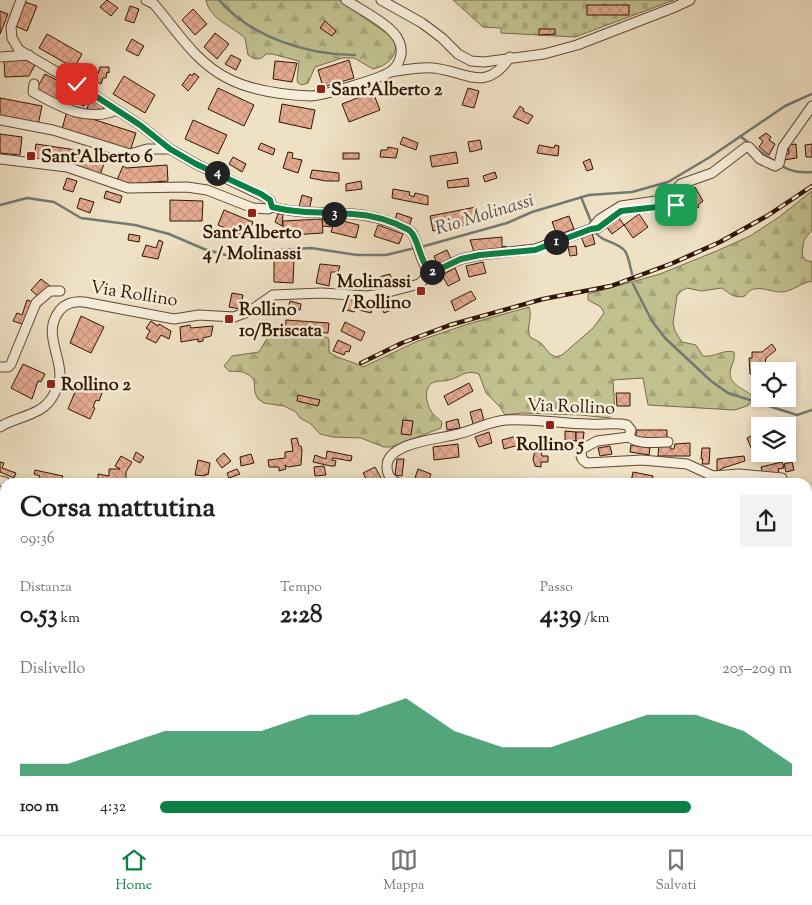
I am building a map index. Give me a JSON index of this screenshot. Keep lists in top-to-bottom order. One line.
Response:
{"streets":{"street":["Via Rollino"]},"water":["Rio Molinassi"],"places":{"transit":["Sant'Alberto 2","Sant'Alberto 6","Sant'Alberto 4 / Molinassi","Molinassi / Rollino","Rollino 10/Briscata","Rollino 2","Rollino 5"]},"page":{"pins":["4","3","1","2"],"heading":["Corsa mattutina","09:36"],"stats":[["Distanza","0.53 km"],["Tempo","2:28"],["Passo","4:39 /km"]],"chart":["Dislivello","205–209 m"],"list":[{"name":"100 m","note":"4:32"}],"tabs":["Home","Mappa","Salvati"]}}
